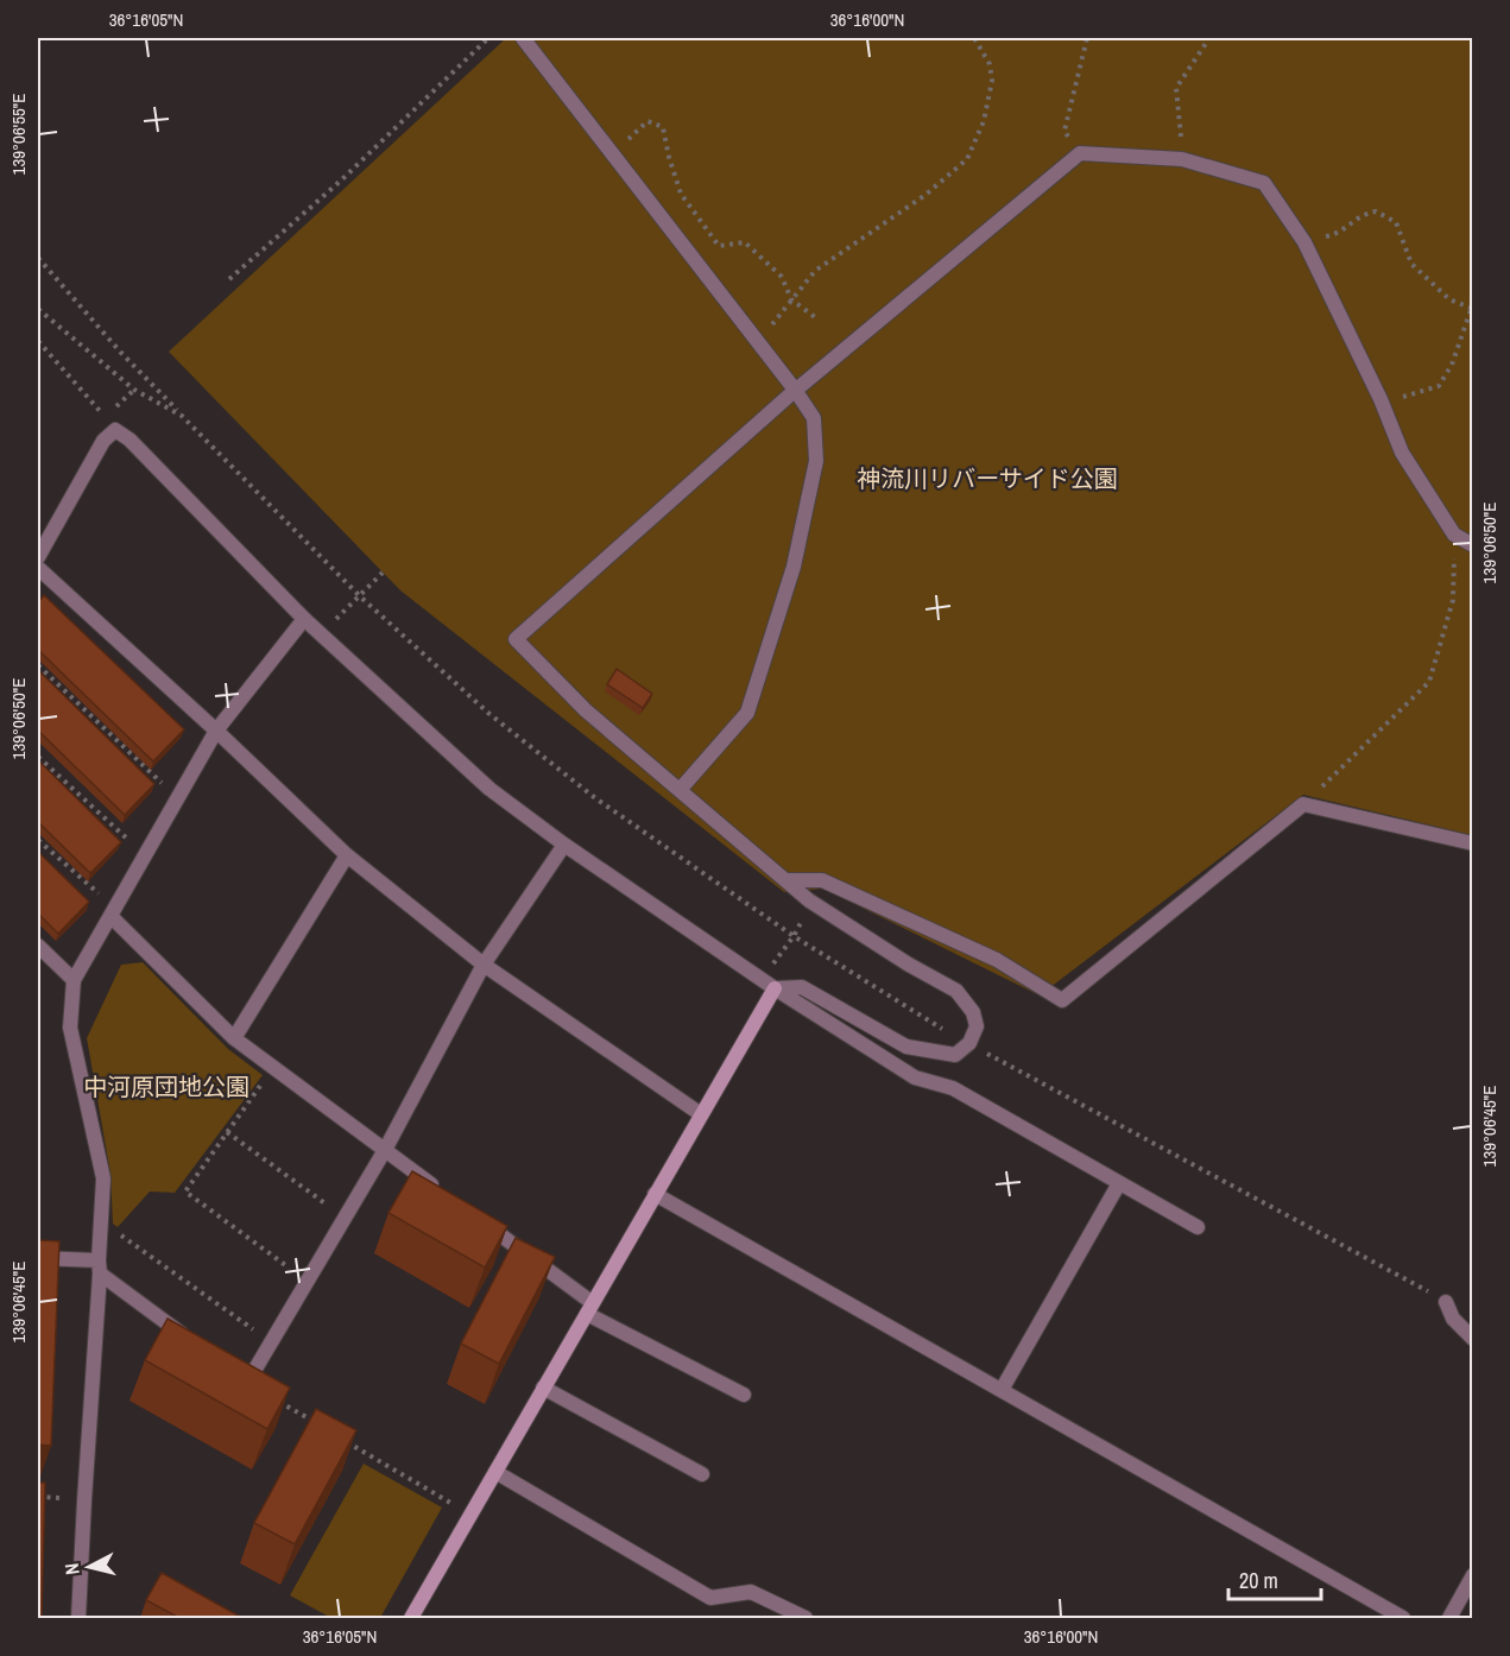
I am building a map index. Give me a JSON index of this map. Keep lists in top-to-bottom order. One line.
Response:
{"parks":["神流川リバーサイド公園","中河原団地公園"],"scale_bar":"20 m","north":"left","coordinates":["36°16'05\"N","36°16'00\"N","139°06'55\"E","139°06'50\"E","139°06'45\"E"]}
